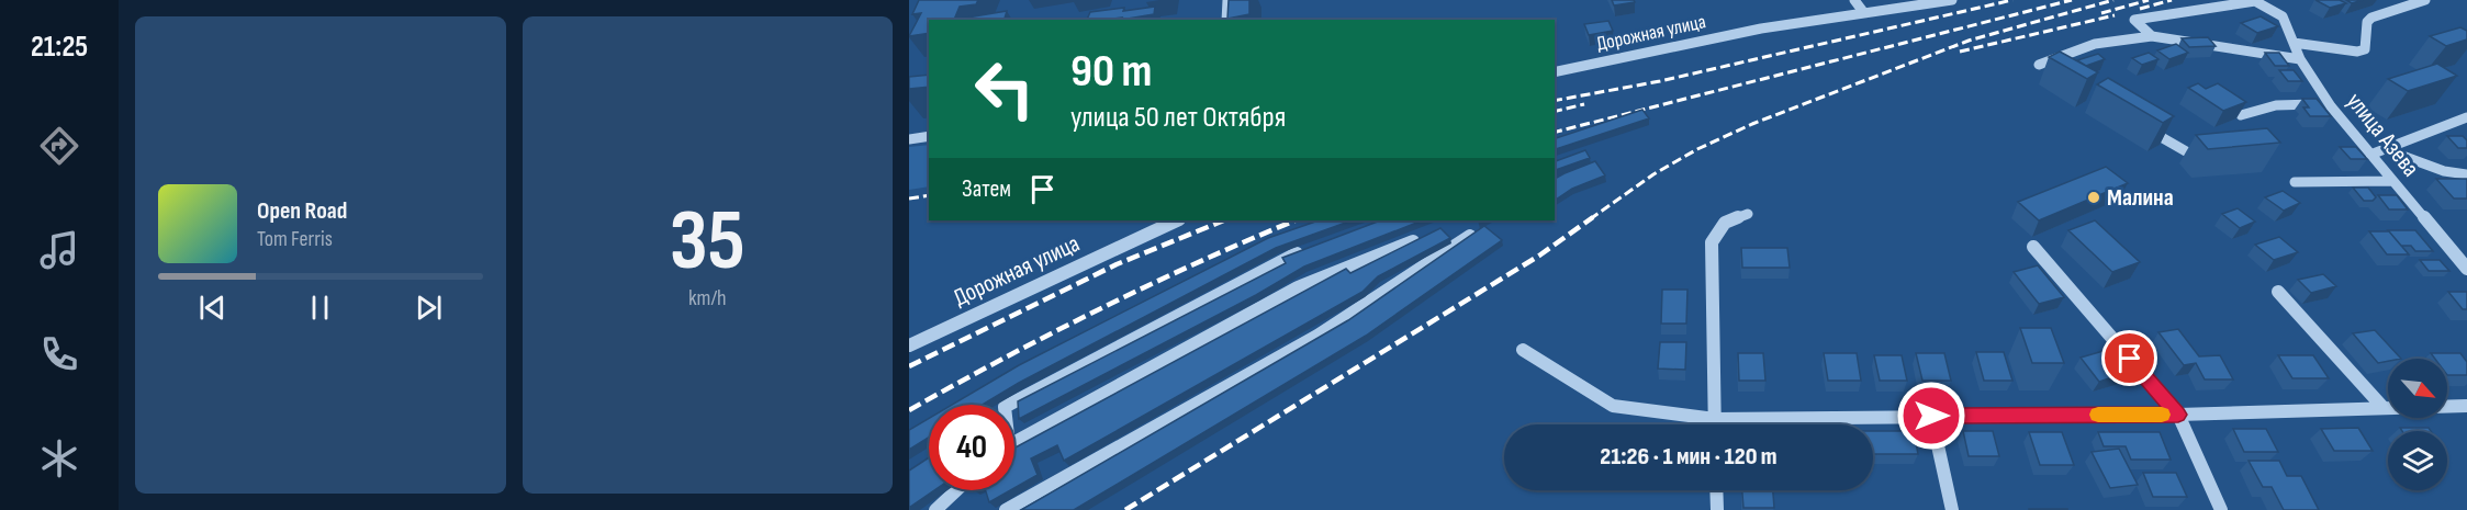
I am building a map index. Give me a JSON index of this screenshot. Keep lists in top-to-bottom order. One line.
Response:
{"streets":{"street":["Дорожная улица","улица Азева"]},"places":["Малина"],"north":"bottom right","page":{"tabs":"21:25","tile":["35","km/h"],"turn":["90 m","улица 50 лет Октября"],"then":"Затем","song":["Open Road","Tom Ferris"],"limit":"40","trip":"21:26 · 1 мин · 120 m"}}
